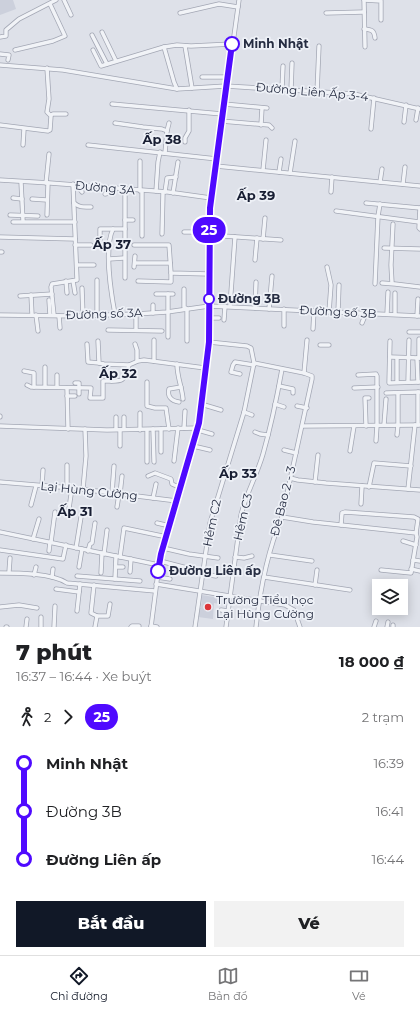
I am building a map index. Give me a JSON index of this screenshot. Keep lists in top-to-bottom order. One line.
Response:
{"streets":{"street":["Đường Liên Ấp 3-4","Đường 3A","Đường số 3B","Đường số 3A","Lại Hùng Cường","Đê Bao 2 - 3","Hẻm C3","Hẻm C2"]},"crossings":[["Đường số 3B","Đường số 3A"]],"districts":["Ấp 38","Ấp 39","Ấp 37","Ấp 32","Ấp 33","Ấp 31"],"places":["Minh Nhật","Đường 3B","Đường Liên ấp","Trường Tiểu học Lại Hùng Cường"],"lines":["bus line 25"],"page":{"on_map":"25","heading":["7 phút","16:37 – 16:44 · Xe buýt","18 000 ₫"],"legs":["2","25","2 trạm"],"list":[{"name":"Minh Nhật","value":"16:39"},{"name":"Đường 3B","value":"16:41"},{"name":"Đường Liên ấp","value":"16:44"}],"buttons":["Bắt đầu","Vé"],"tabs":["Chỉ đường","Bản đồ","Vé"]}}
